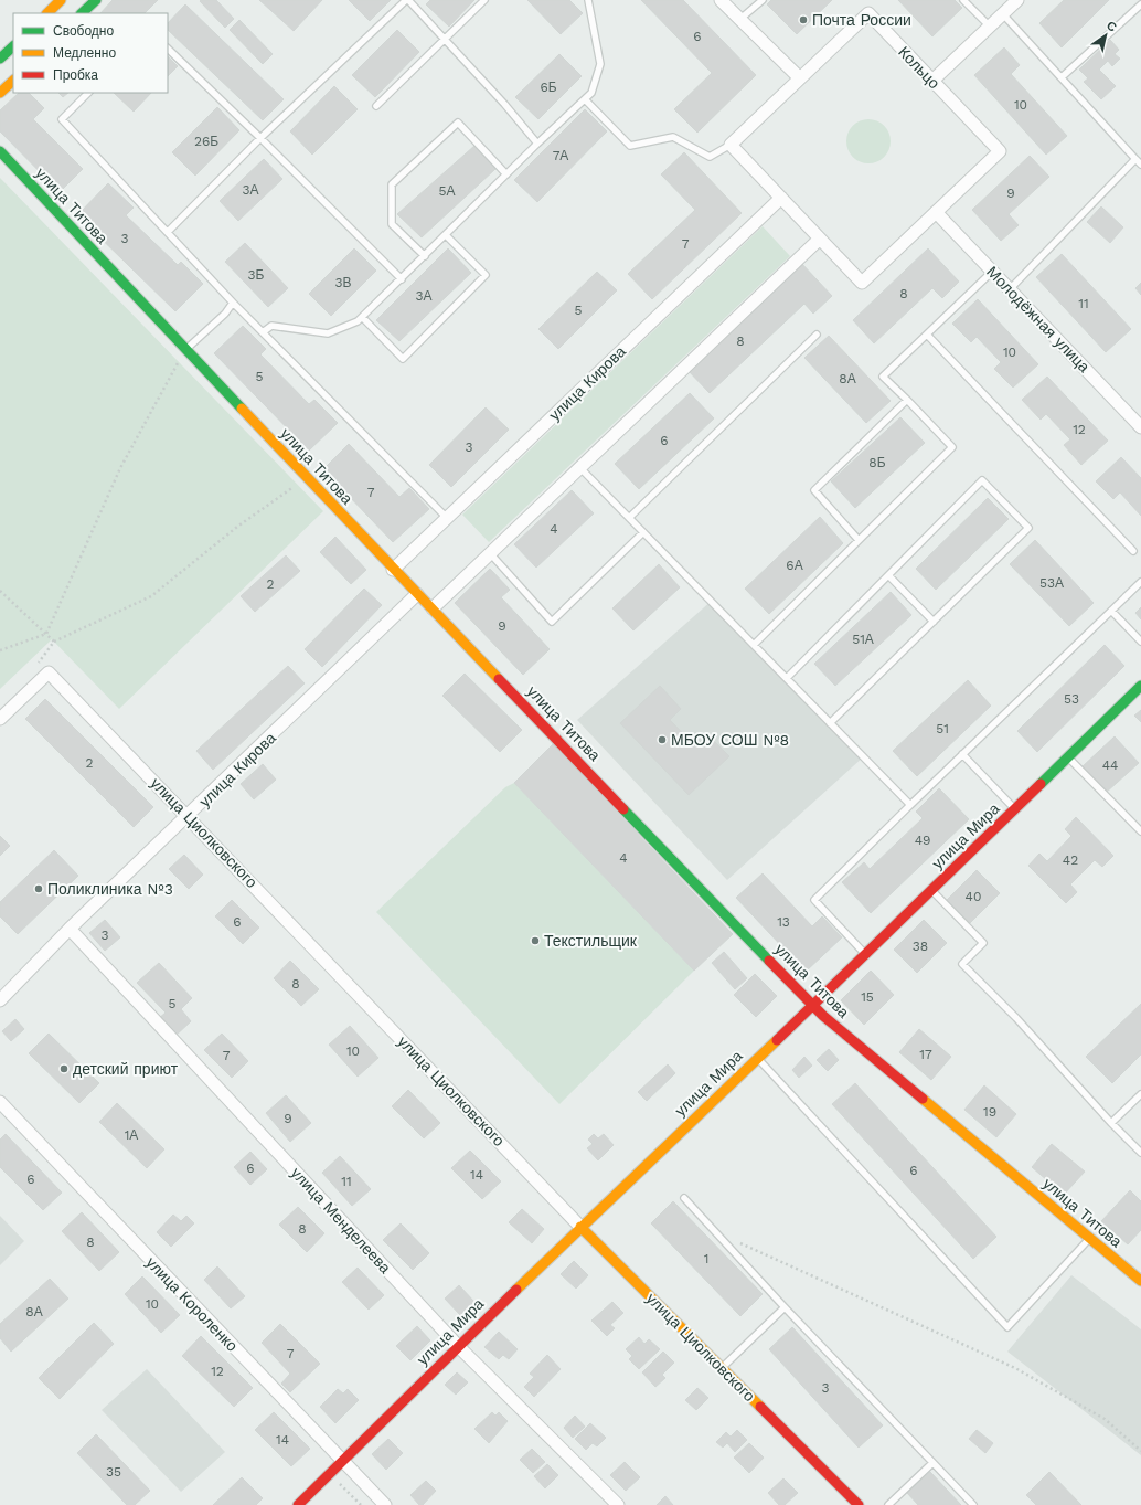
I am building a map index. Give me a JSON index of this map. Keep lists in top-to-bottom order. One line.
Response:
{"streets":{"street":["Кольцо","улица Титова","Молодёжная улица","улица Кирова","улица Циолковского","улица Мира","улица Менделеева","улица Короленко"]},"crossings":[["Кольцо","Молодёжная улица"],["Кольцо","улица Кирова"],["улица Титова","улица Кирова"],["улица Титова","улица Мира"],["улица Кирова","улица Циолковского"],["улица Кирова","улица Менделеева"],["улица Циолковского","улица Мира"],["улица Мира","улица Менделеева"],["улица Мира","улица Короленко"]],"places":["Почта России","МБОУ СОШ №8","Поликлиника №3","Текстильщик","детский приют"],"house_numbers":["6","6Б","10","26Б","7А","3А","5А","9","3","7","3Б","3В","8","3А","11","5","8","10","5","8А","12","6","3","8Б","7","4","6А","53А","2","9","51А","53","51","2","44","49","4","42","40","6","13","3","38","8","15","5","10","17","7","19","9","1А","6","6","14","6","11","8","8","1","10","8А","7","12","3","14","35"],"legend":["Свободно","Медленно","Пробка"],"north":"top right"}
